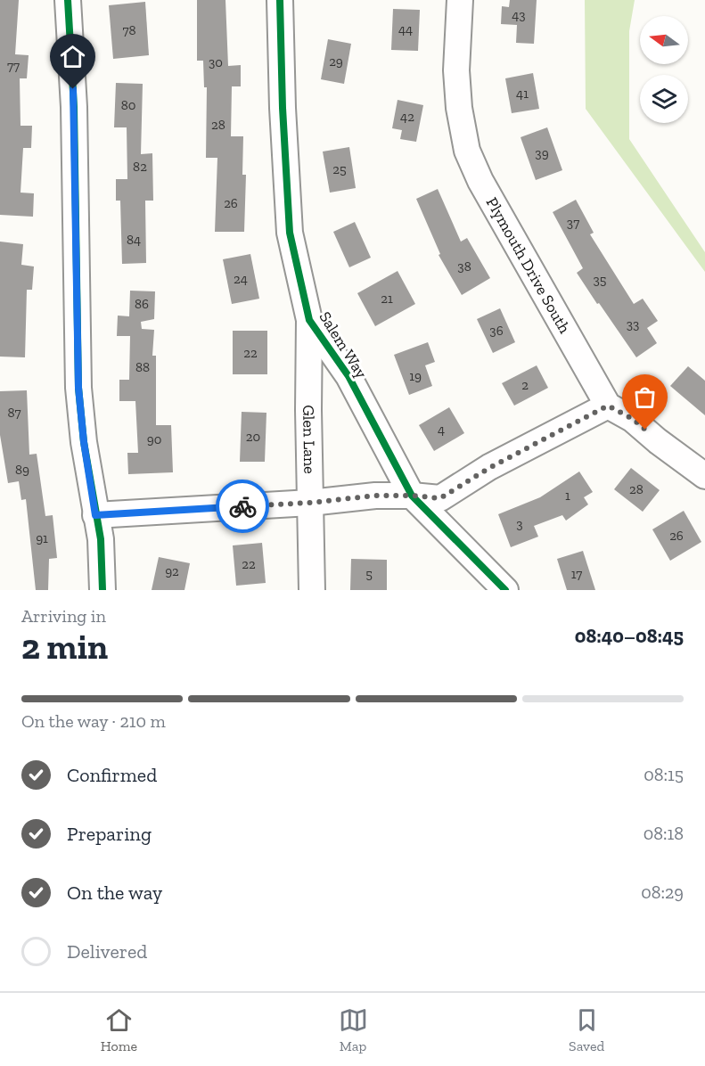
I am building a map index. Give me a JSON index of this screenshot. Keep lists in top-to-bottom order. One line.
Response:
{"streets":{"street":["Plymouth Drive South","Salem Way","Glen Lane"]},"crossings":[["Salem Way","Glen Lane"]],"house_numbers":["43","44","78","29","30","77","41","80","42","28","39","82","25","26","37","84","38","24","35","21","86","33","36","22","88","19","2","87","4","20","90","89","28","1","3","26","91","22","92","5","17"],"north":"left","page":{"heading":["2 min","Arriving in","08:40–08:45"],"bar":"On the way · 210 m","list":[["Confirmed","08:15"],["Preparing","08:18"],["On the way","08:29"],"Delivered"],"tabs":["Home","Map","Saved"]}}
